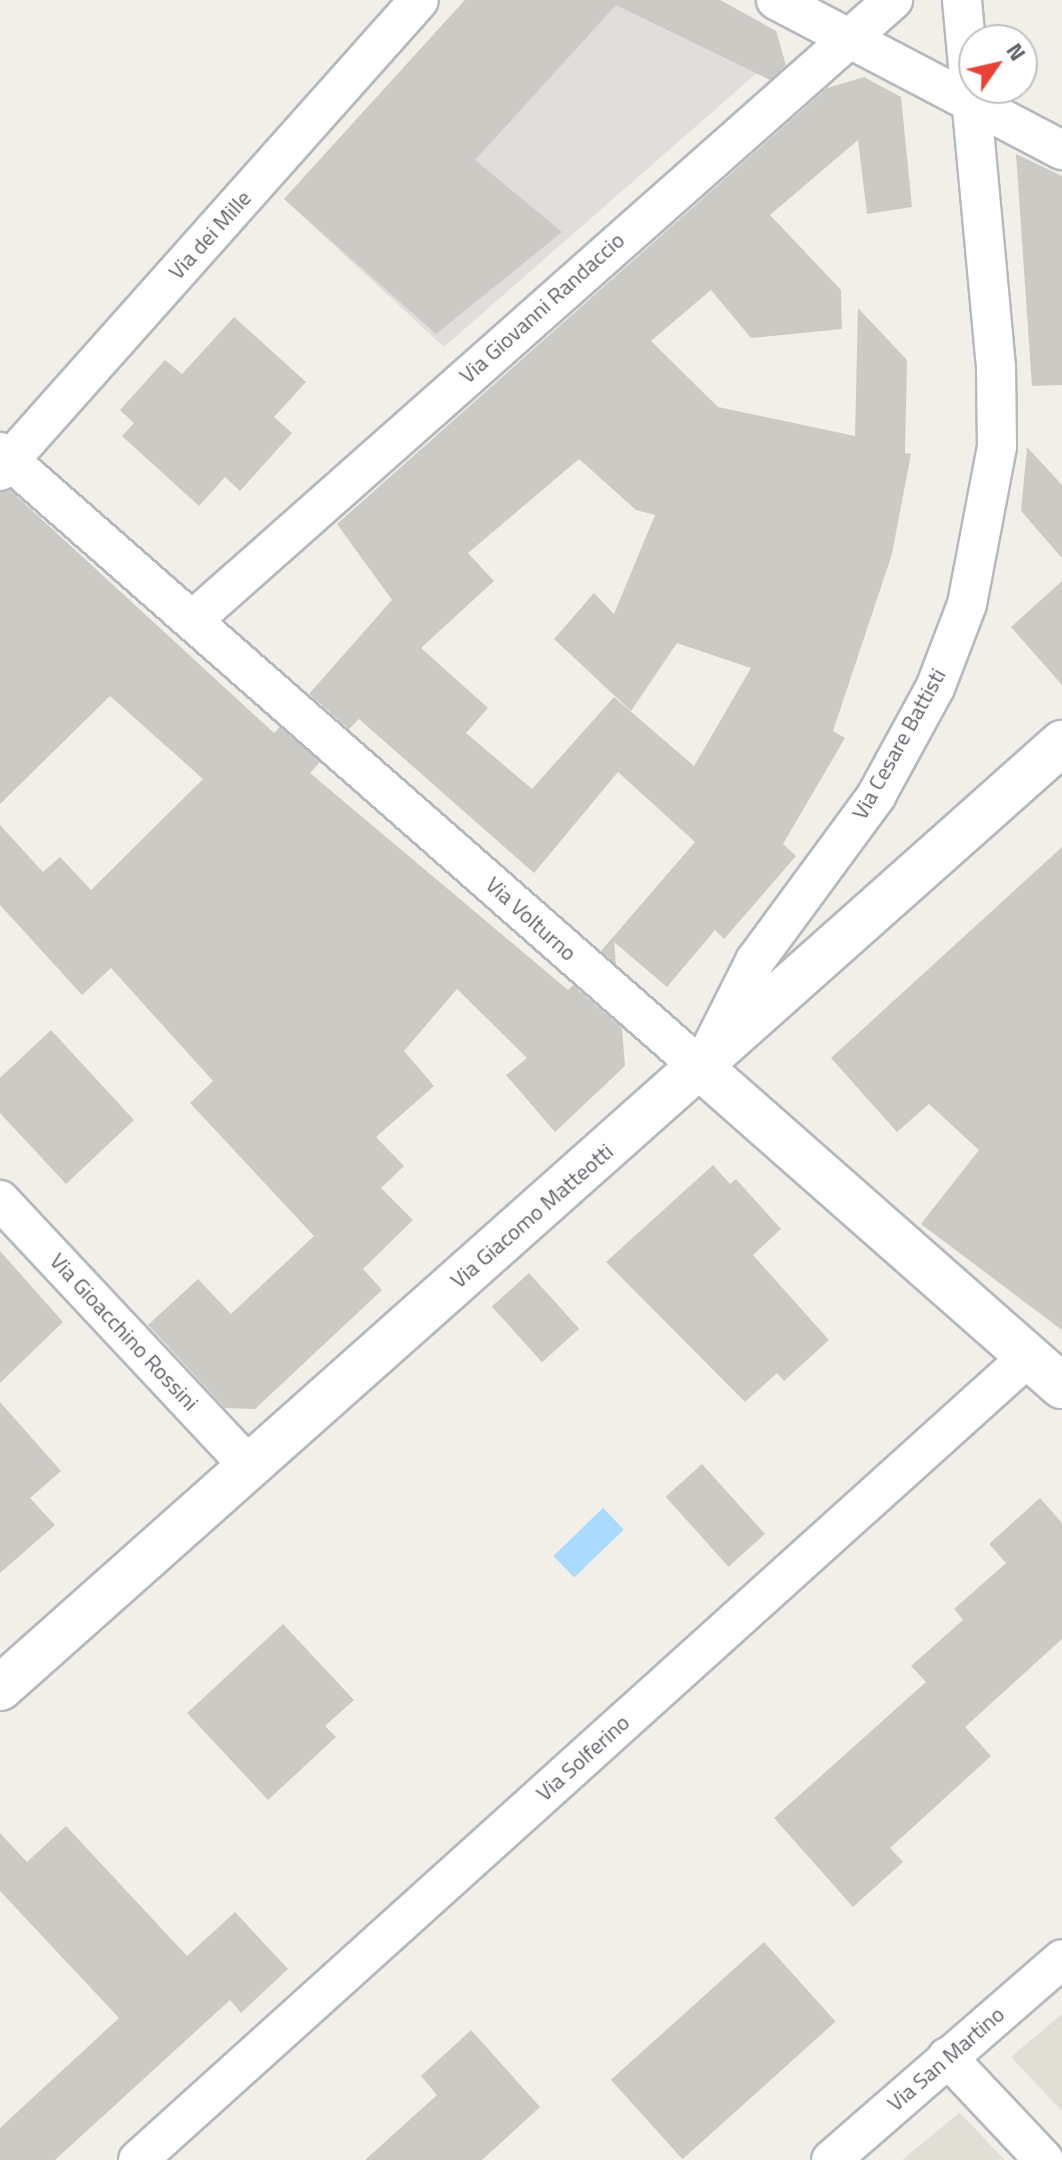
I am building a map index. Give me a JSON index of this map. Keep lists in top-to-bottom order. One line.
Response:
{"streets":{"street":["Via dei Mille","Via Giovanni Randaccio","Via Cesare Battisti","Via Volturno","Via Giacomo Matteotti","Via Gioacchino Rossini","Via Solferino","Via San Martino"]},"crossings":[["Via dei Mille","Via Volturno"],["Via Giovanni Randaccio","Via Volturno"],["Via Cesare Battisti","Via Volturno"],["Via Cesare Battisti","Via Giacomo Matteotti"],["Via Volturno","Via Giacomo Matteotti"],["Via Volturno","Via Solferino"],["Via Giacomo Matteotti","Via Gioacchino Rossini"]],"north":"top right"}
